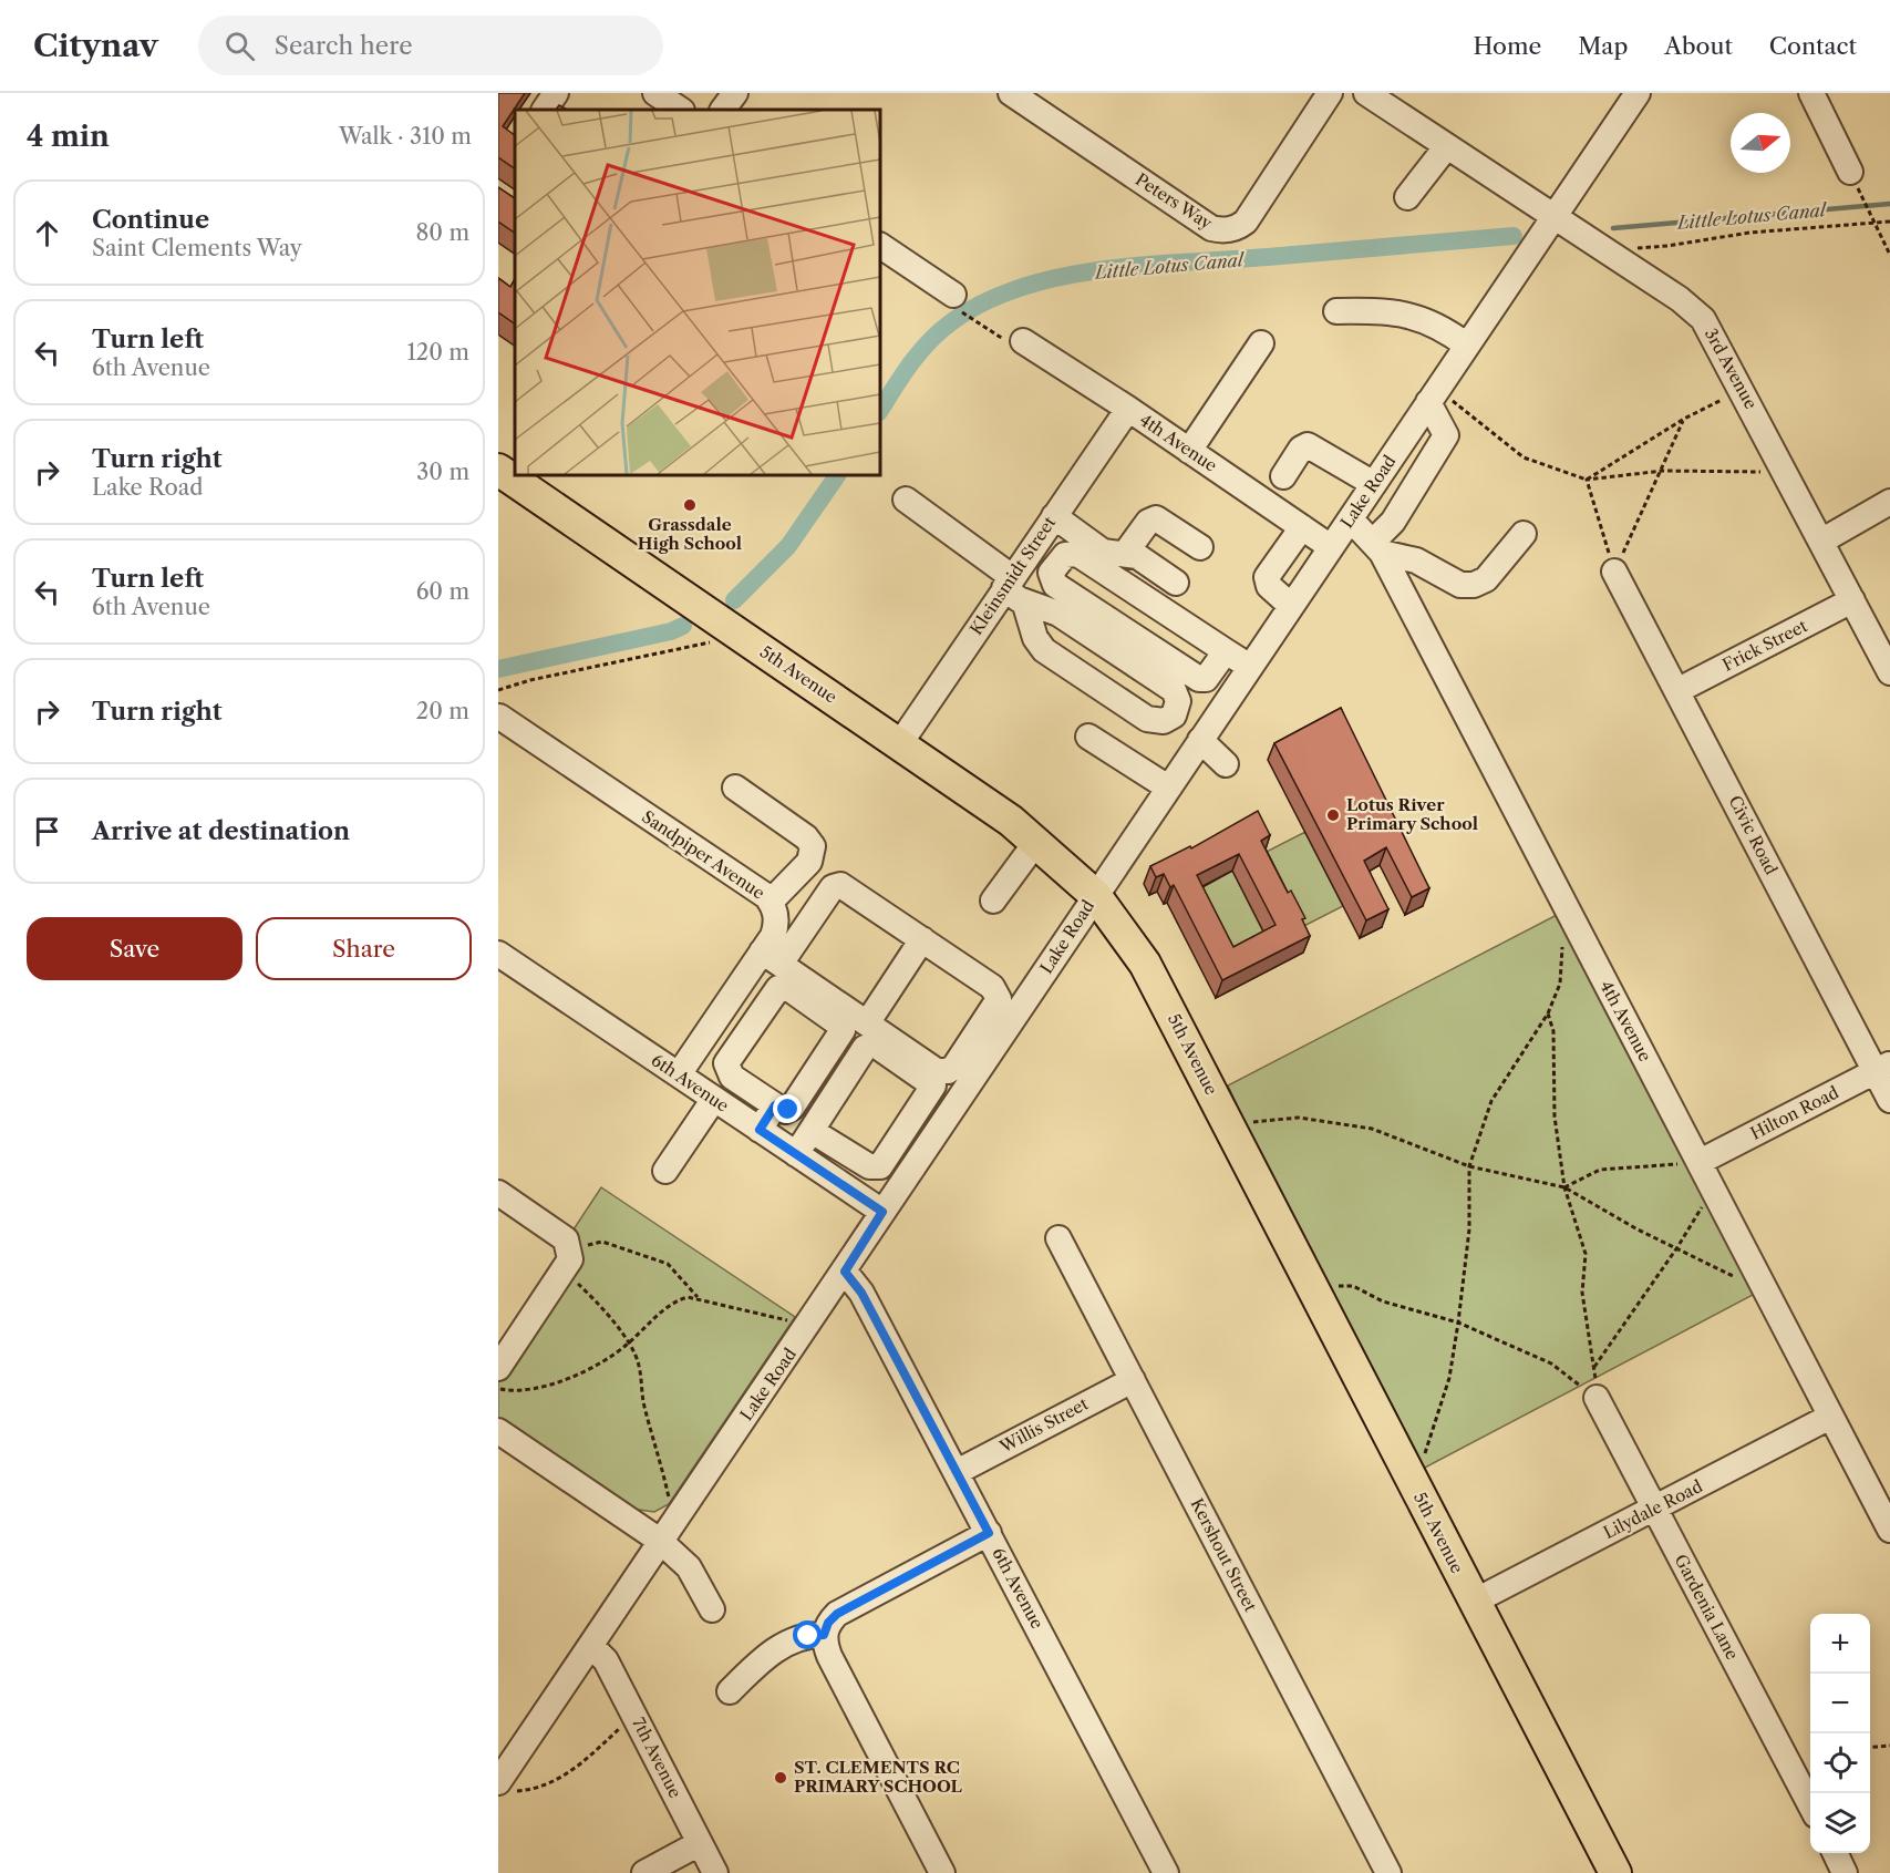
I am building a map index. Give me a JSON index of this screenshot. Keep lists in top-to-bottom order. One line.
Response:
{"streets":{"main road":["5th Avenue"],"street":["Peters Way","3rd Avenue","4th Avenue","Lake Road","Kleinsmidt Street","Frick Street","Civic Road","Sandpiper Avenue","6th Avenue","Hilton Road","Willis Street","Lilydale Road","Kershout Street","Gardenia Lane","7th Avenue"]},"crossings":[["3rd Avenue","Lake Road"],["3rd Avenue","Frick Street"],["4th Avenue","Lake Road"],["4th Avenue","Kleinsmidt Street"],["4th Avenue","Hilton Road"],["4th Avenue","Lilydale Road"],["Lake Road","5th Avenue"],["Lake Road","6th Avenue"],["Lake Road","7th Avenue"],["Kleinsmidt Street","5th Avenue"],["Frick Street","Civic Road"],["5th Avenue","Lilydale Road"],["Civic Road","Hilton Road"],["Sandpiper Avenue","6th Avenue"],["6th Avenue","Willis Street"],["Willis Street","Kershout Street"],["Lilydale Road","Gardenia Lane"]],"water":["Little Lotus Canal"],"places":["Grassdale High School","Lotus River Primary School","ST. CLEMENTS RC PRIMARY SCHOOL"],"north":"right","page":{"header":"Citynav","search":"Search here","nav":["Home","Map","About","Contact"],"heading":["4 min","Walk · 310 m"],"list":[["Continue","Saint Clements Way","80 m"],["Turn left","6th Avenue","120 m"],["Turn right","Lake Road","30 m"],["Turn left","6th Avenue","60 m"],["Turn right","20 m"],"Arrive at destination"],"buttons":["Save","Share"],"map_buttons":["+","−"]}}
